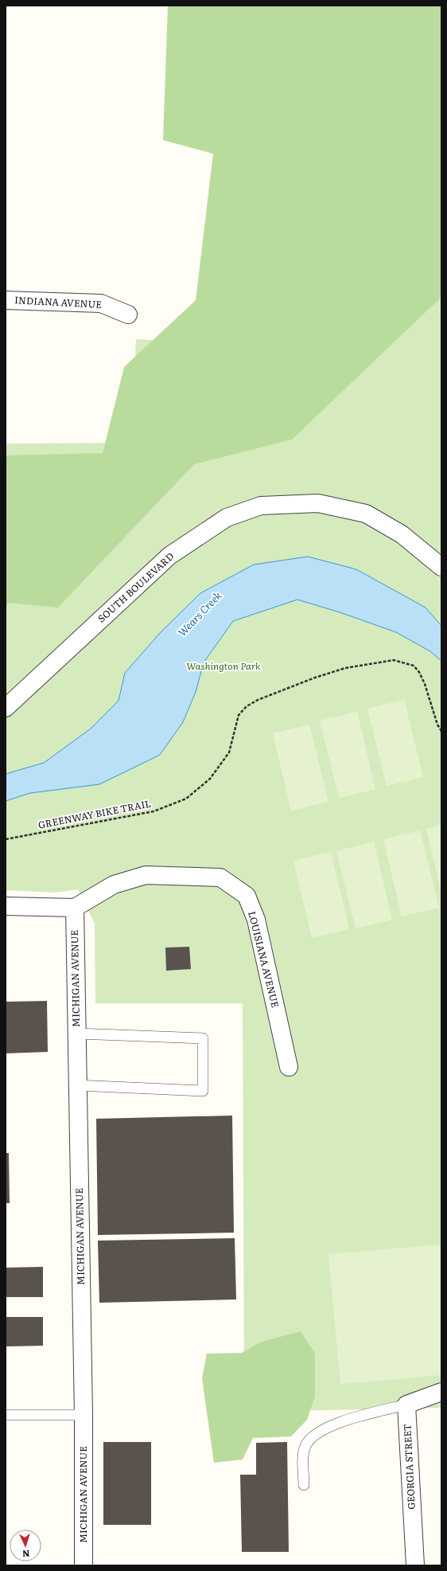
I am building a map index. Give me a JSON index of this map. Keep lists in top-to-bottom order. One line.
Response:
{"streets":{"street":["INDIANA AVENUE","SOUTH BOULEVARD","LOUISIANA AVENUE","MICHIGAN AVENUE","GEORGIA STREET"],"path":["GREENWAY BIKE TRAIL"]},"crossings":[["LOUISIANA AVENUE","MICHIGAN AVENUE"]],"water":["Wears Creek"],"parks":["Washington Park"],"north":"bottom"}
